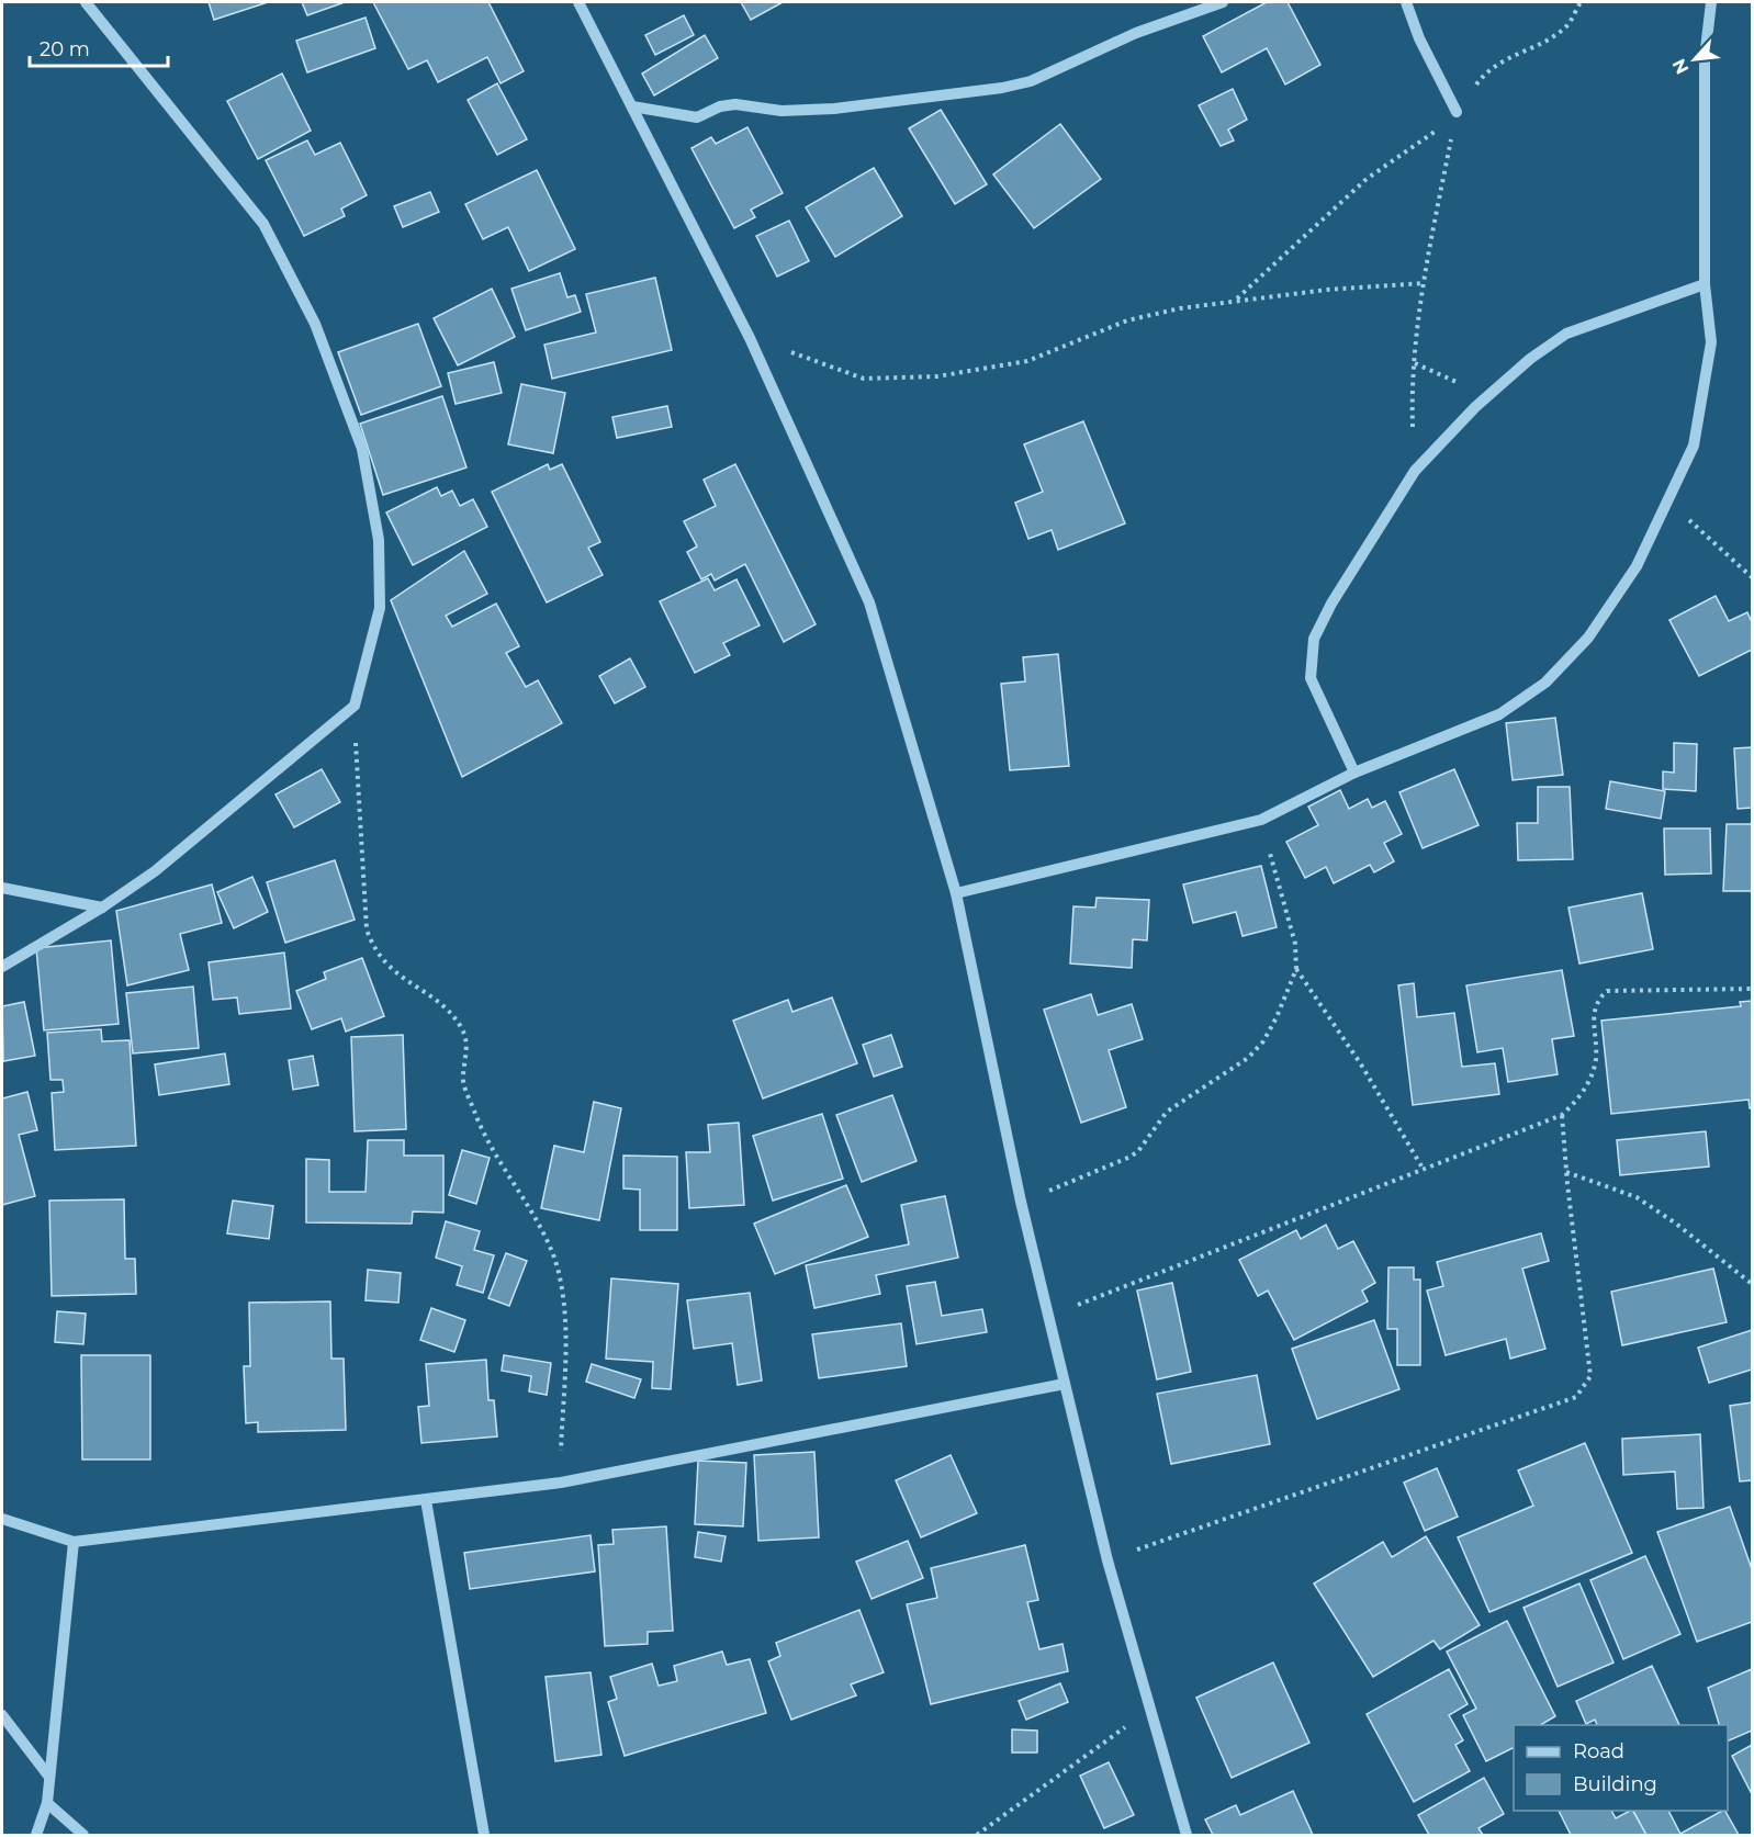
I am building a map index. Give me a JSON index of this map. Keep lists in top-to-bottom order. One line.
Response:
{"legend":["Road","Building"],"scale_bar":"20 m","north":"bottom left"}
